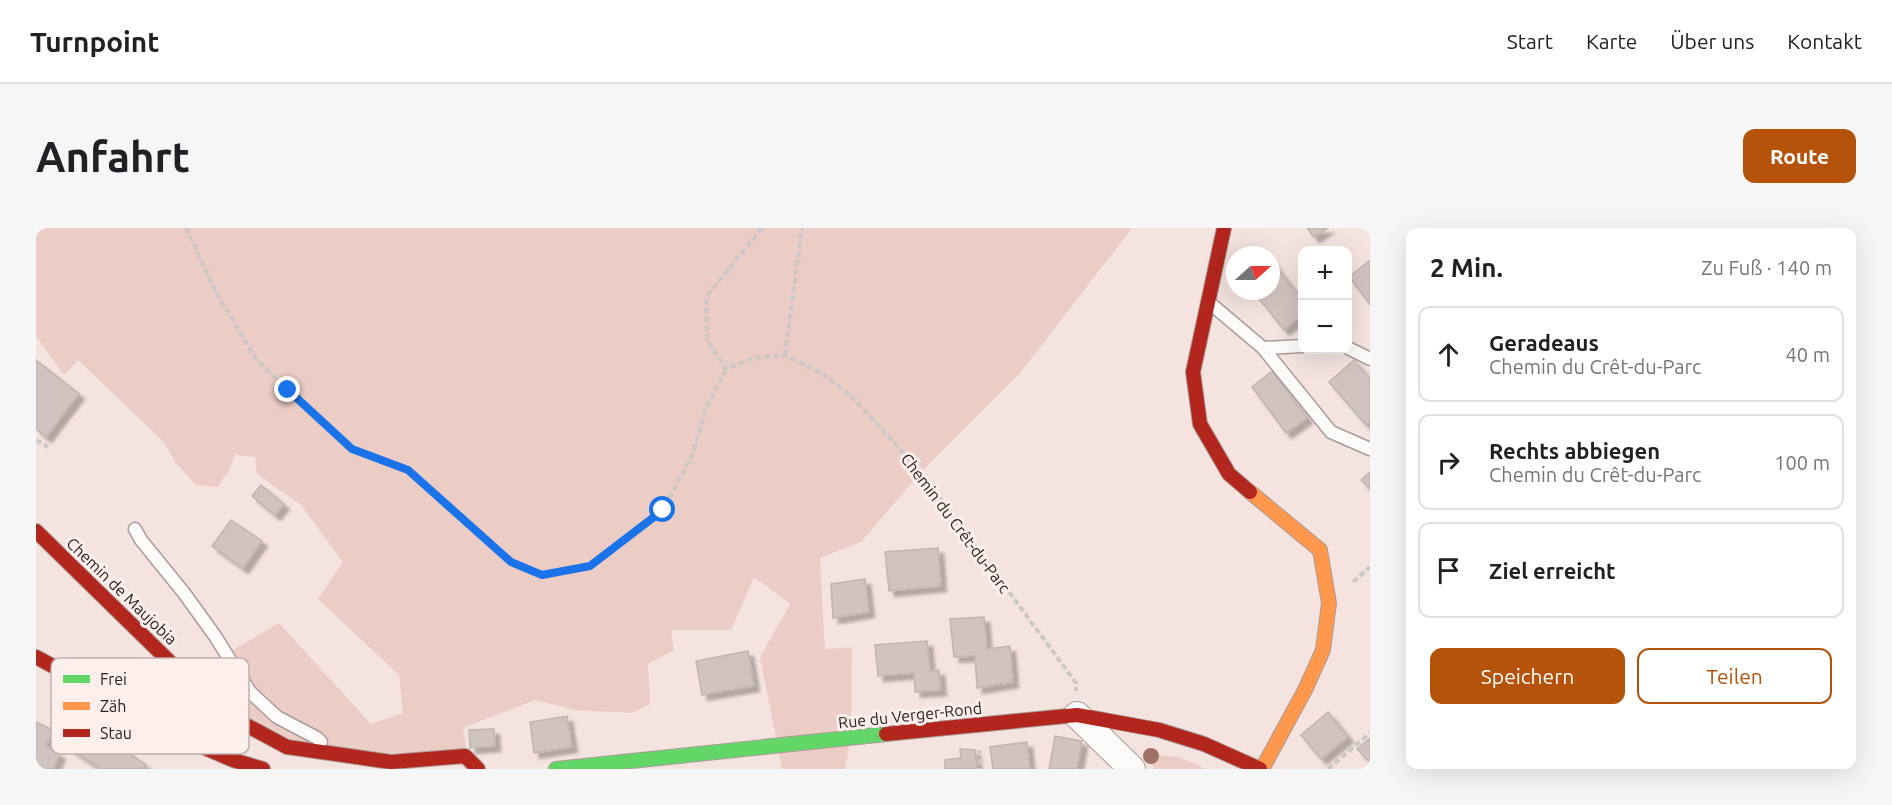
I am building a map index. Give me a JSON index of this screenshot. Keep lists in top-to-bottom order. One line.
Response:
{"streets":{"street":["Chemin de Maujobia","Rue du Verger-Rond"],"path":["Chemin du Crêt-du-Parc"]},"crossings":[["Chemin du Crêt-du-Parc","Rue du Verger-Rond"]],"legend":["Frei","Zäh","Stau"],"north":"right","page":{"header":"Turnpoint","nav":["Start","Karte","Über uns","Kontakt"],"buttons":["Route",["Speichern","Teilen"]],"title":"Anfahrt","heading":["2 Min.","Zu Fuß · 140 m"],"map_buttons":["+","−"],"list":[["Geradeaus","Chemin du Crêt-du-Parc","40 m"],["Rechts abbiegen","Chemin du Crêt-du-Parc","100 m"],"Ziel erreicht"]}}
